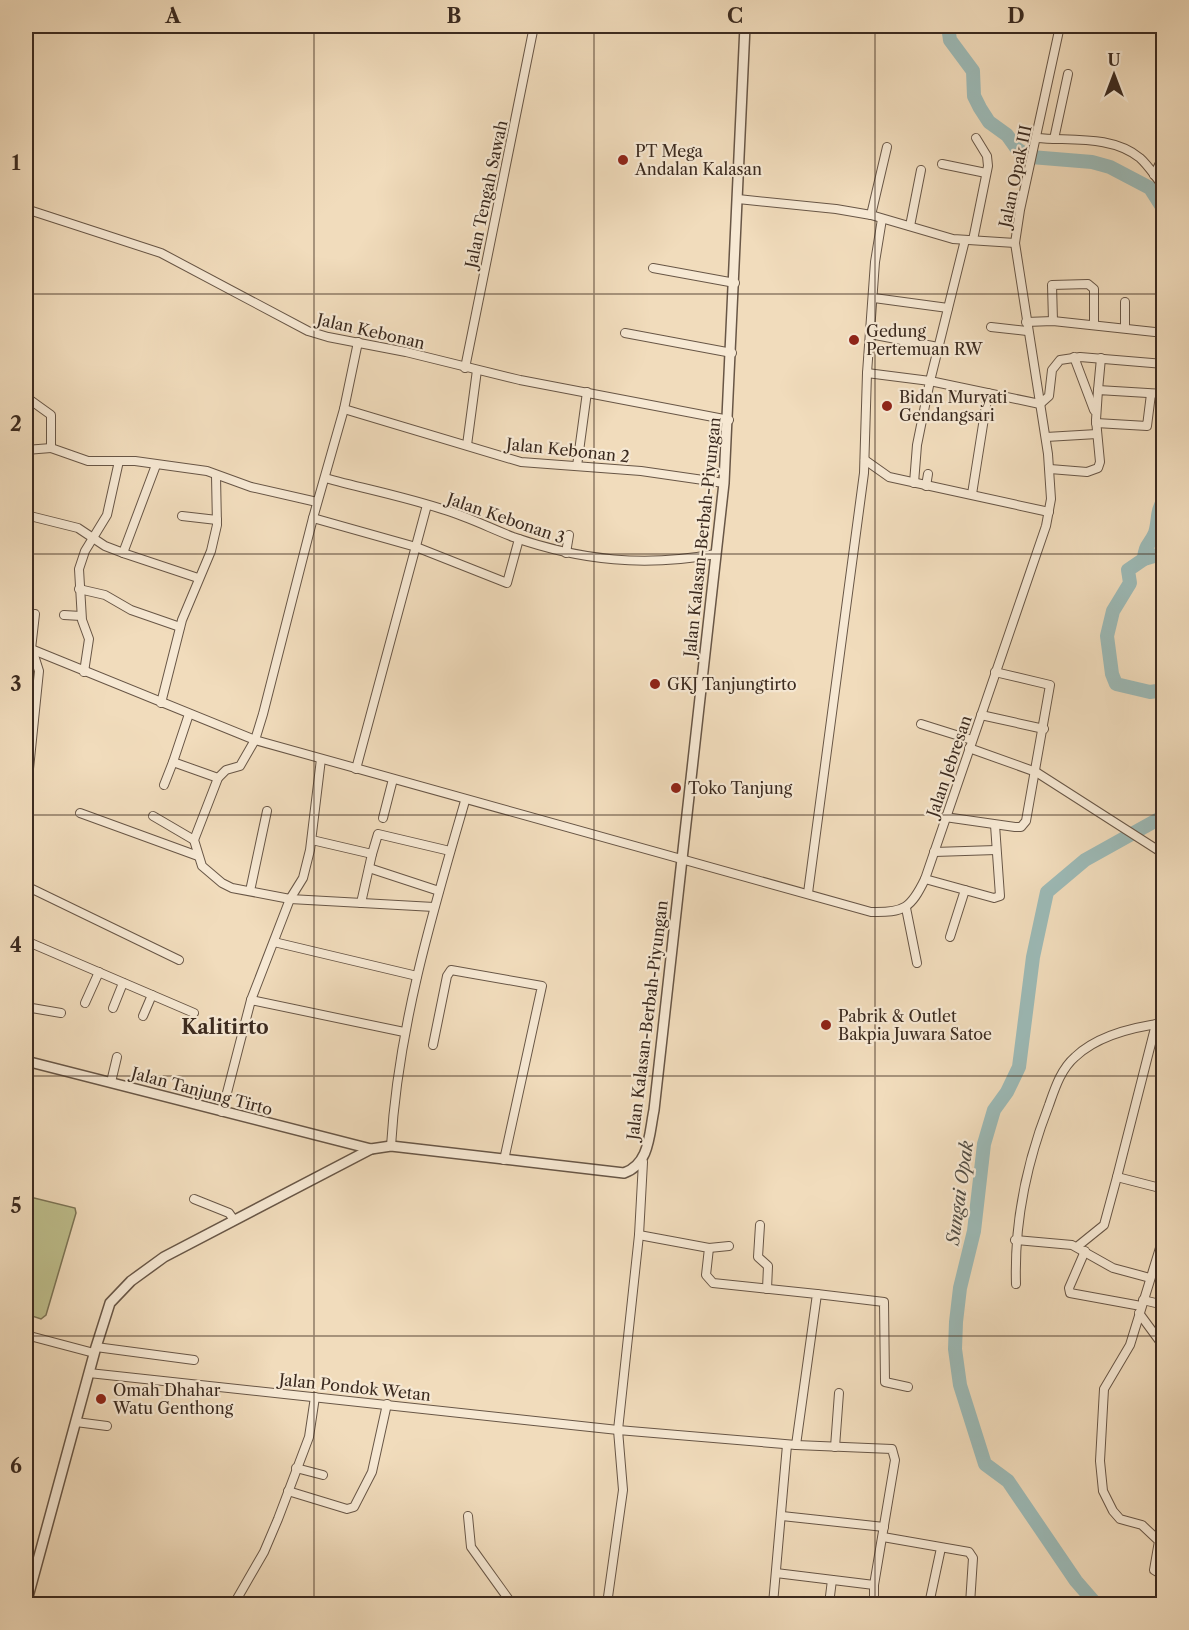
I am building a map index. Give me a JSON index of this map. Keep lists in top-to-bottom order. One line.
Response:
{"streets":{"street":["Jalan Opak III","Jalan Tengah Sawah","Jalan Kebonan","Jalan Kebonan 2","Jalan Kebonan 3","Jalan Kalasan-Berbah-Piyungan","Jalan Jebresan","Jalan Tanjung Tirto","Jalan Pondok Wetan"]},"crossings":[["Jalan Opak III","Jalan Jebresan"],["Jalan Tengah Sawah","Jalan Kebonan"],["Jalan Kebonan","Jalan Kalasan-Berbah-Piyungan"],["Jalan Kebonan 2","Jalan Kalasan-Berbah-Piyungan"],["Jalan Kebonan 3","Jalan Kalasan-Berbah-Piyungan"],["Jalan Kalasan-Berbah-Piyungan","Jalan Tanjung Tirto"],["Jalan Kalasan-Berbah-Piyungan","Jalan Pondok Wetan"]],"districts":["Kalitirto"],"water":["Sungai Opak"],"places":["PT Mega Andalan Kalasan","Gedung Pertemuan RW","Bidan Muryati Gendangsari","GKJ Tanjungtirto","Toko Tanjung","Pabrik & Outlet Bakpia Juwara Satoe","Omah Dhahar Watu Genthong"],"north":"top","grid":{"columns":["A","B","C","D"],"rows":["1","2","3","4","5","6"]}}
